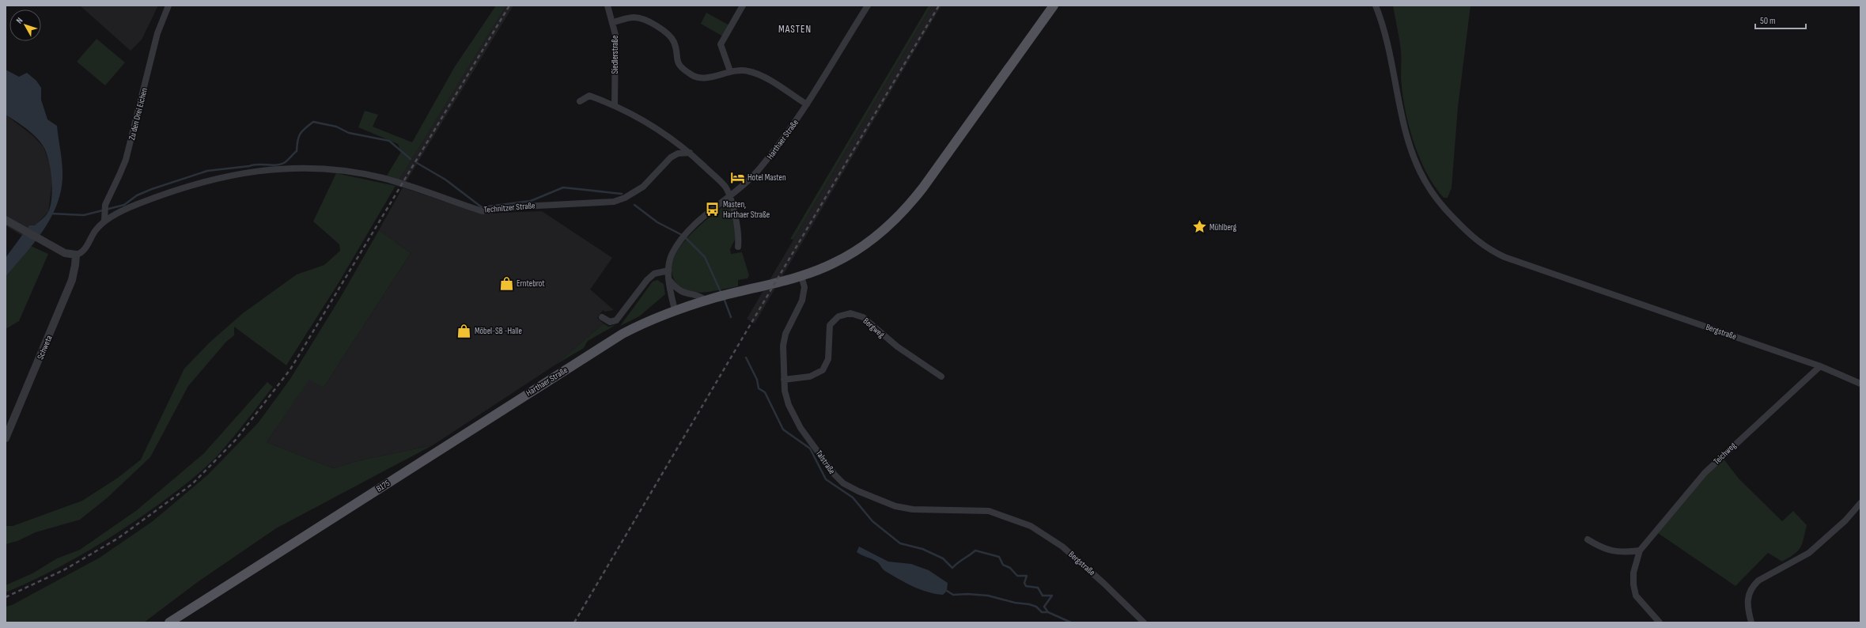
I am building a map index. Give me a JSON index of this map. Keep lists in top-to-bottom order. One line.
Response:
{"streets":{"main road":["Harthaer Straße","B175"],"street":["Siedlerstraße","Zu den Drei Eichen","Technitzer Straße","Bergweg","Bergstraße","Schweta","Teichweg","Talstraße"]},"crossings":[["Zu den Drei Eichen","Technitzer Straße"],["Harthaer Straße","Talstraße"],["Harthaer Straße","B175"],["Bergweg","Talstraße"],["Bergstraße","Teichweg"],["Bergstraße","Talstraße"]],"districts":["MASTEN"],"places":{"hotel":["Hotel Masten"],"bus stop":["Masten, Harthaer Straße"],"place":["Mühlberg"],"shop":["Erntebrot","Möbel-SB -Halle"]},"scale_bar":"50 m","north":"top left"}
